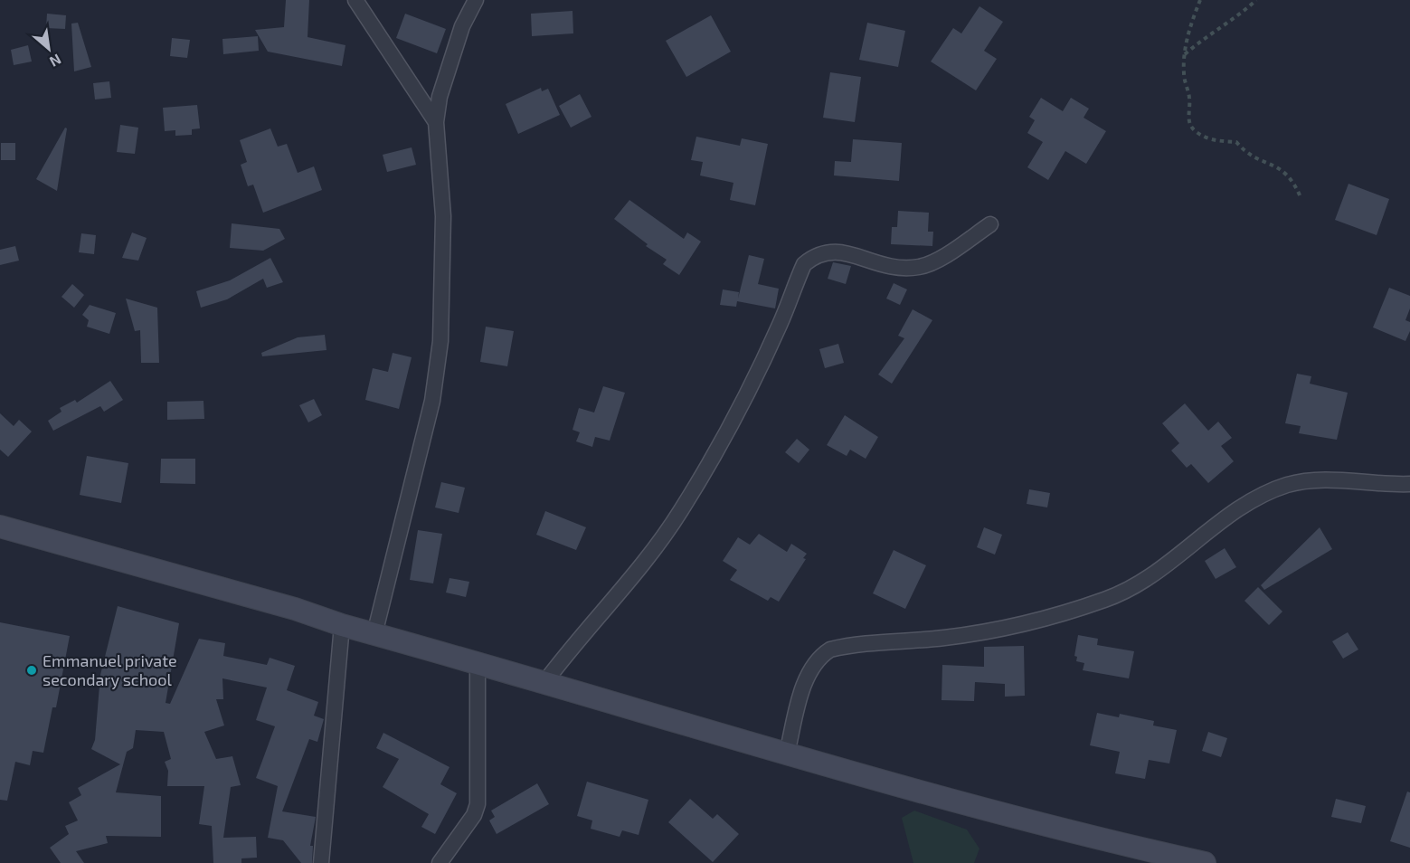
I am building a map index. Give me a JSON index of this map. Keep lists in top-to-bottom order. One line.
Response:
{"places":["Emmanuel private secondary school"],"north":"bottom right"}
